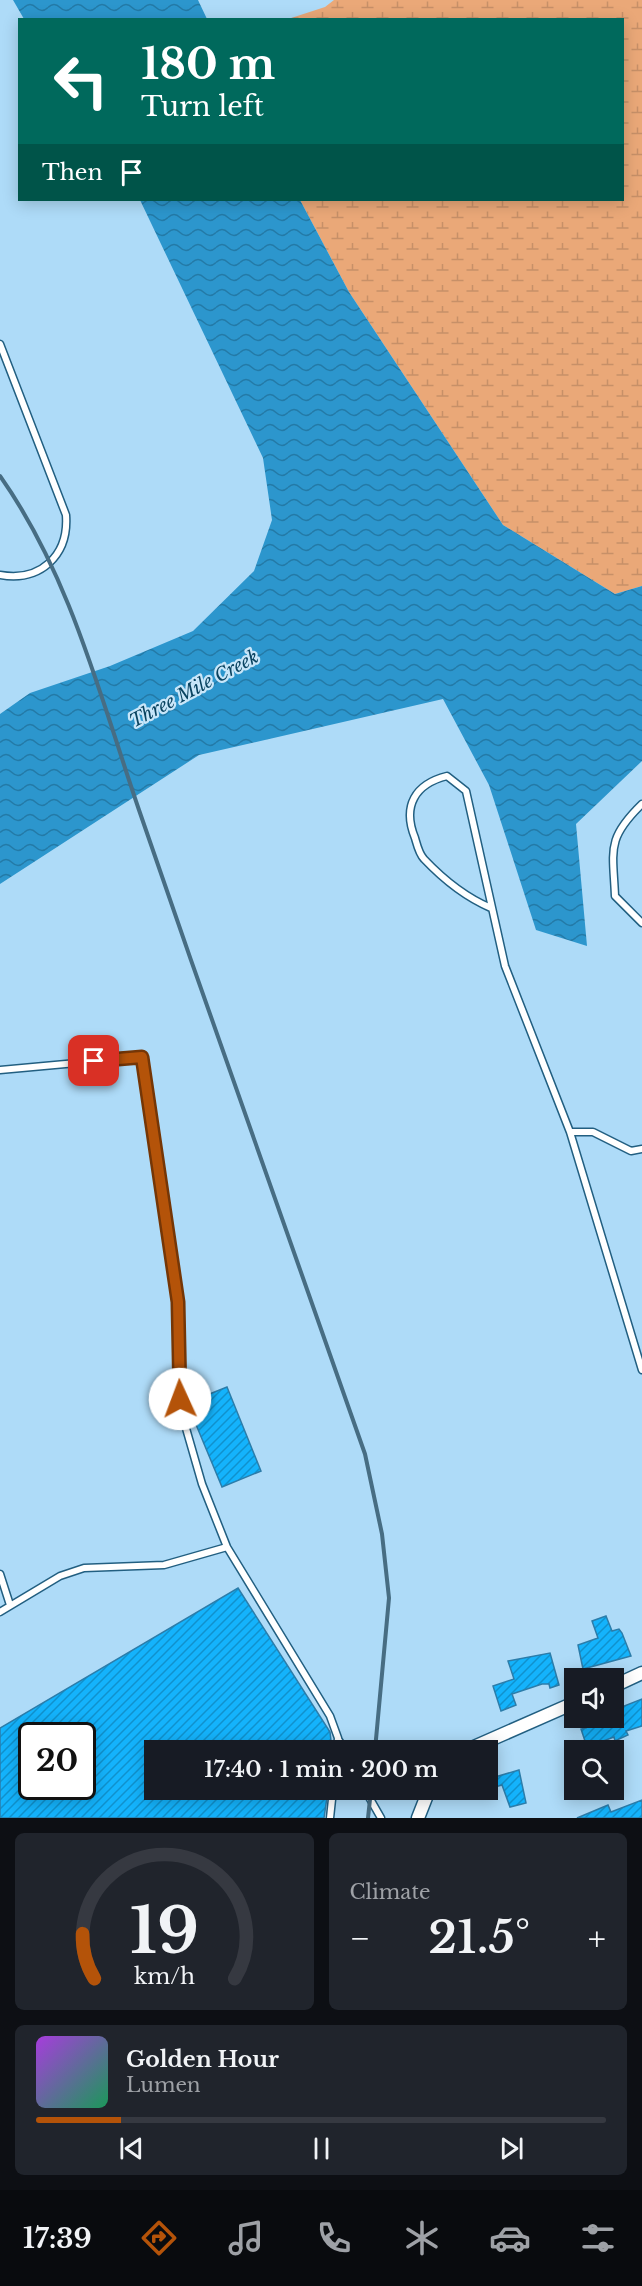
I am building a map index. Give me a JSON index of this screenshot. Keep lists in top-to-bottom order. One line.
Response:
{"water":["Three Mile Creek"],"page":{"turn":["180 m","Turn left"],"then":"Then","limit":"20","trip":"17:40 · 1 min · 200 m","tile":"Climate","heat":["−","21.5°","+"],"song":["Golden Hour","Lumen"],"tabs":"17:39","gauge":["19","km/h"]}}
